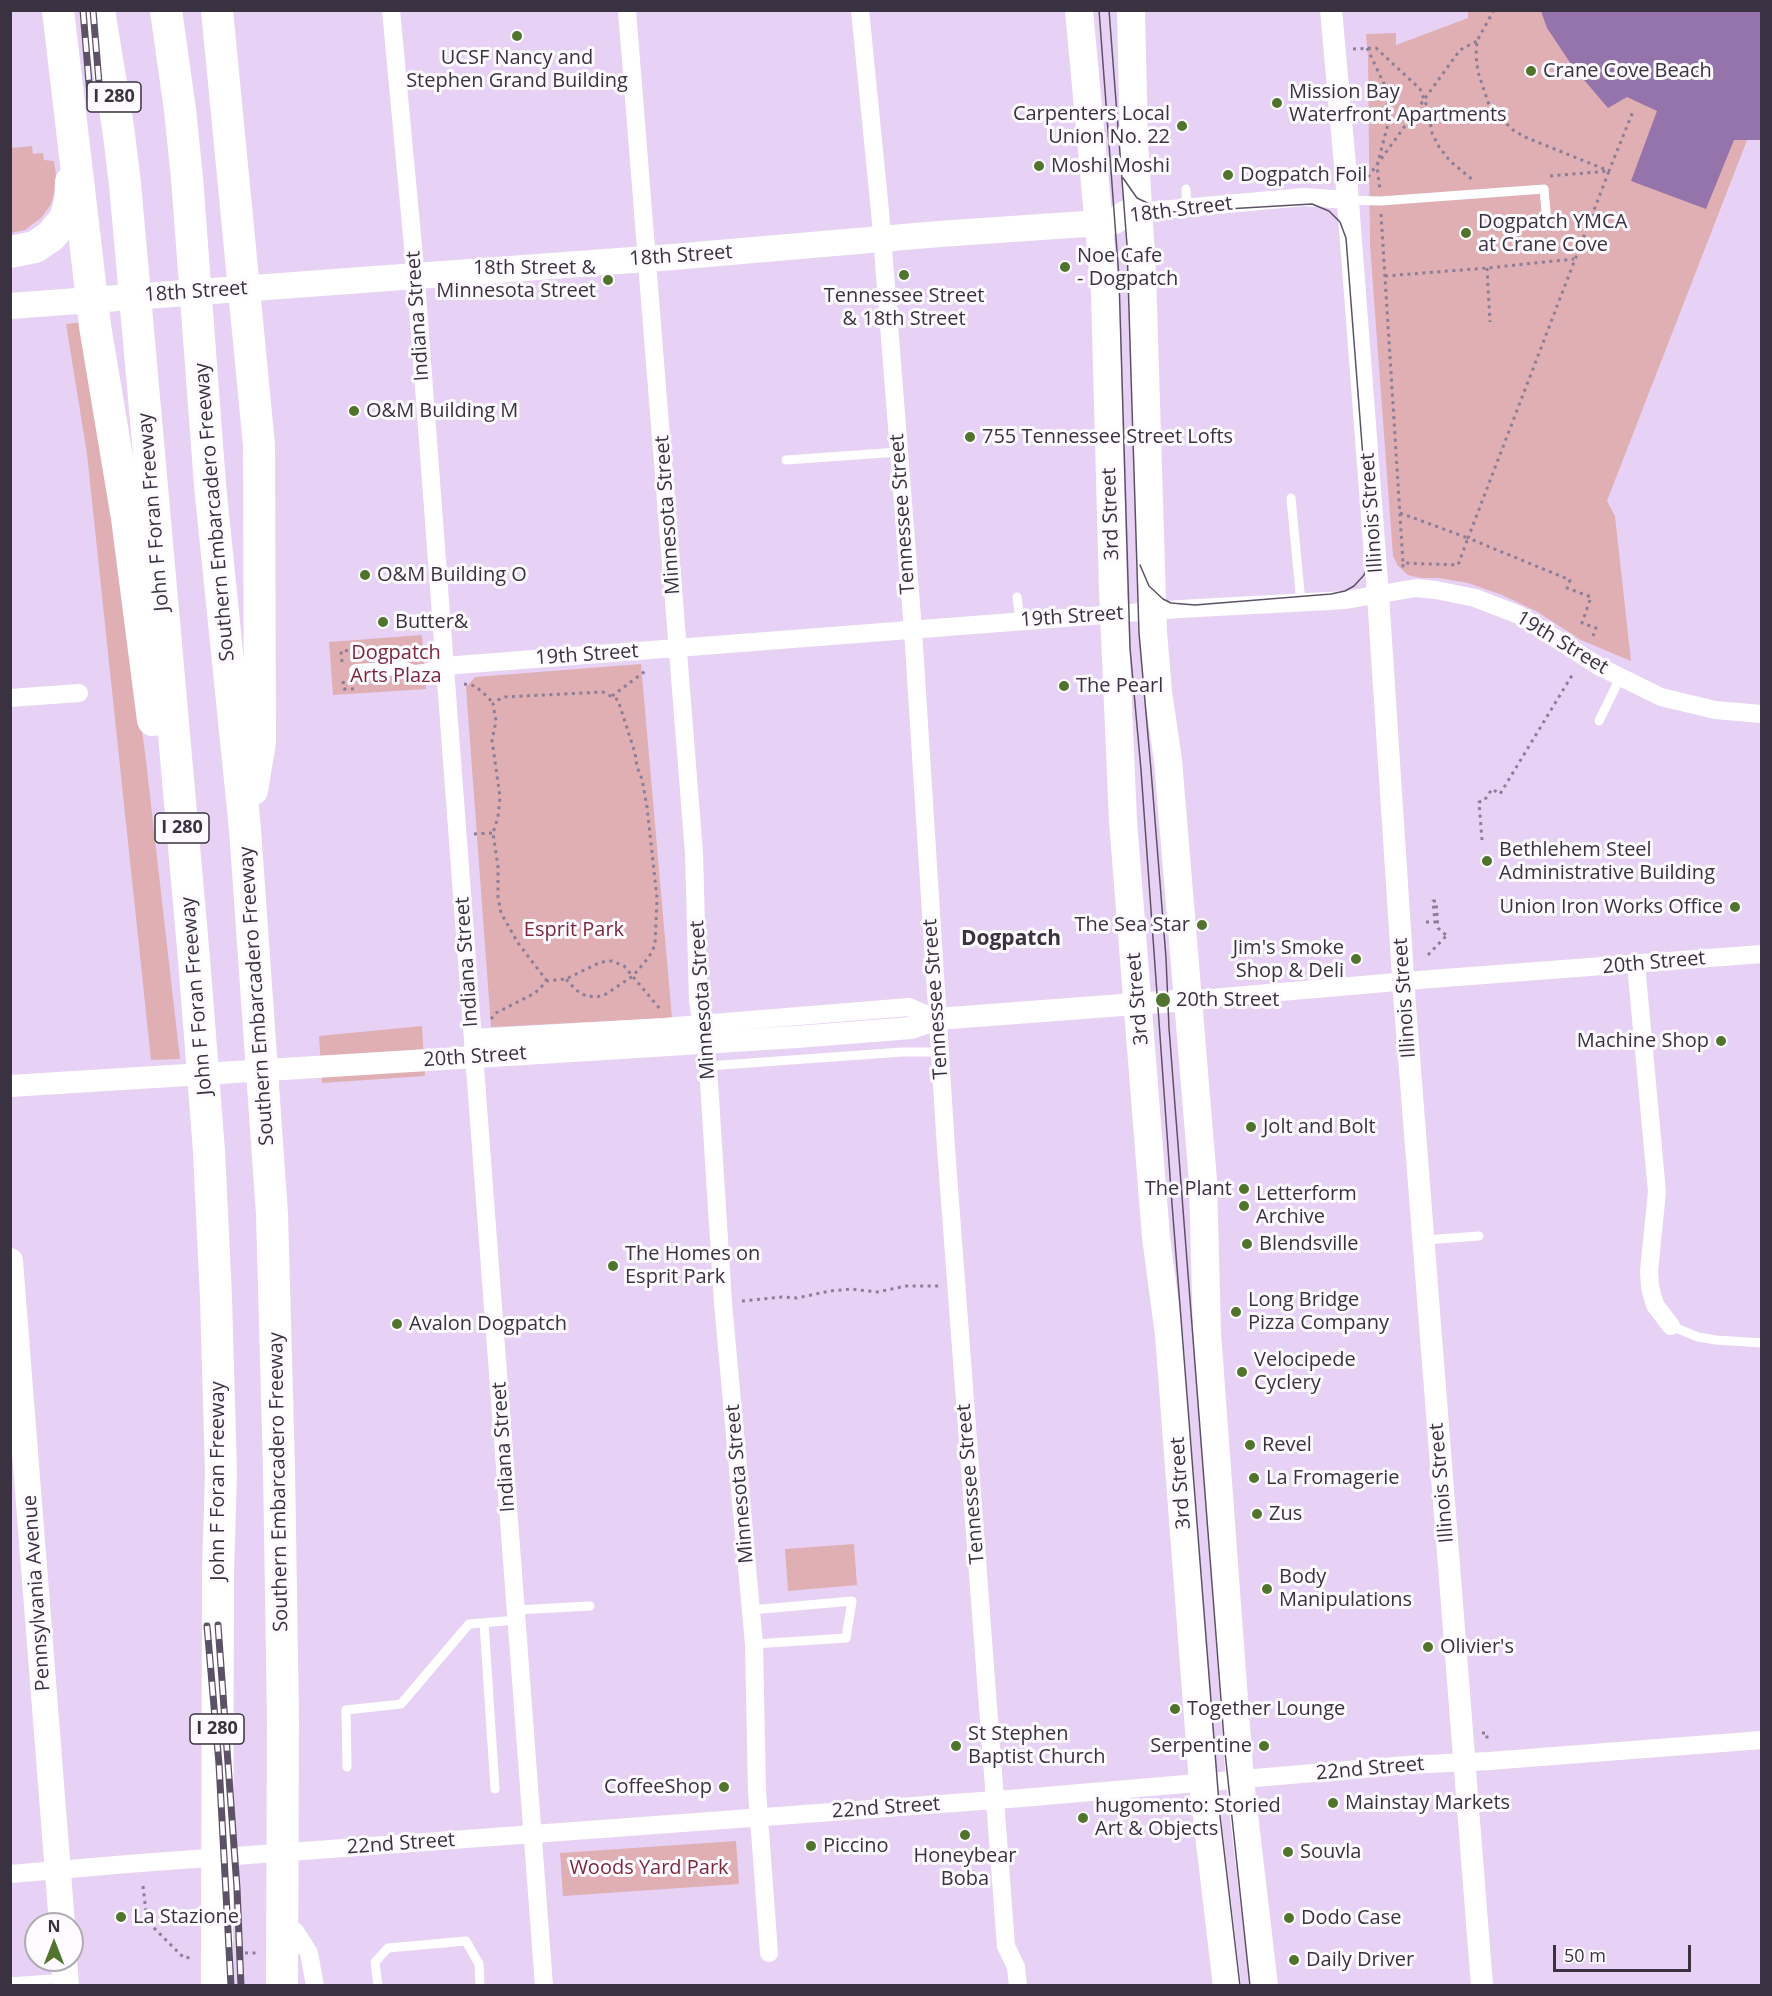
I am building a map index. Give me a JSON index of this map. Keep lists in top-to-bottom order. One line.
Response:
{"streets":{"highway":["I 280","John F Foran Freeway","Southern Embarcadero Freeway"],"main road":["18th Street","3rd Street","Pennsylvania Avenue"],"street":["Indiana Street","Illinois Street","Tennessee Street","Minnesota Street","19th Street","20th Street","22nd Street"]},"crossings":[["18th Street","Illinois Street"],["18th Street","Tennessee Street"],["18th Street","3rd Street"],["18th Street","Minnesota Street"],["Indiana Street","19th Street"],["Indiana Street","20th Street"],["Indiana Street","22nd Street"],["Illinois Street","19th Street"],["Illinois Street","20th Street"],["Illinois Street","22nd Street"],["Tennessee Street","19th Street"],["Tennessee Street","20th Street"],["Tennessee Street","22nd Street"],["3rd Street","19th Street"],["3rd Street","20th Street"],["3rd Street","22nd Street"],["Minnesota Street","19th Street"],["Minnesota Street","20th Street"],["Minnesota Street","22nd Street"],["Pennsylvania Avenue","22nd Street"]],"districts":["Dogpatch"],"parks":["Dogpatch Arts Plaza","Esprit Park","Woods Yard Park"],"places":["UCSF Nancy and Stephen Grand Building","Crane Cove Beach","Mission Bay Waterfront Apartments","Carpenters Local Union No. 22","Moshi Moshi","Dogpatch Foil","Dogpatch YMCA at Crane Cove","Noe Cafe - Dogpatch","Tennessee Street & 18th Street","18th Street & Minnesota Street","O&M Building M","755 Tennessee Street Lofts","O&M Building O","Butter&","The Pearl","Bethlehem Steel Administrative Building","Union Iron Works Office","The Sea Star","Jim's Smoke Shop & Deli","20th Street","Machine Shop","Jolt and Bolt","The Plant","Letterform Archive","Blendsville","The Homes on Esprit Park","Long Bridge Pizza Company","Avalon Dogpatch","Velocipede Cyclery","Revel","La Fromagerie","Zus","Body Manipulations","Olivier's","Together Lounge","St Stephen Baptist Church","Serpentine","CoffeeShop","Mainstay Markets","hugomento: Storied Art & Objects","Honeybear Boba","Piccino","Souvla","La Stazione","Dodo Case","Daily Driver"],"scale_bar":"50 m","north":"top"}
